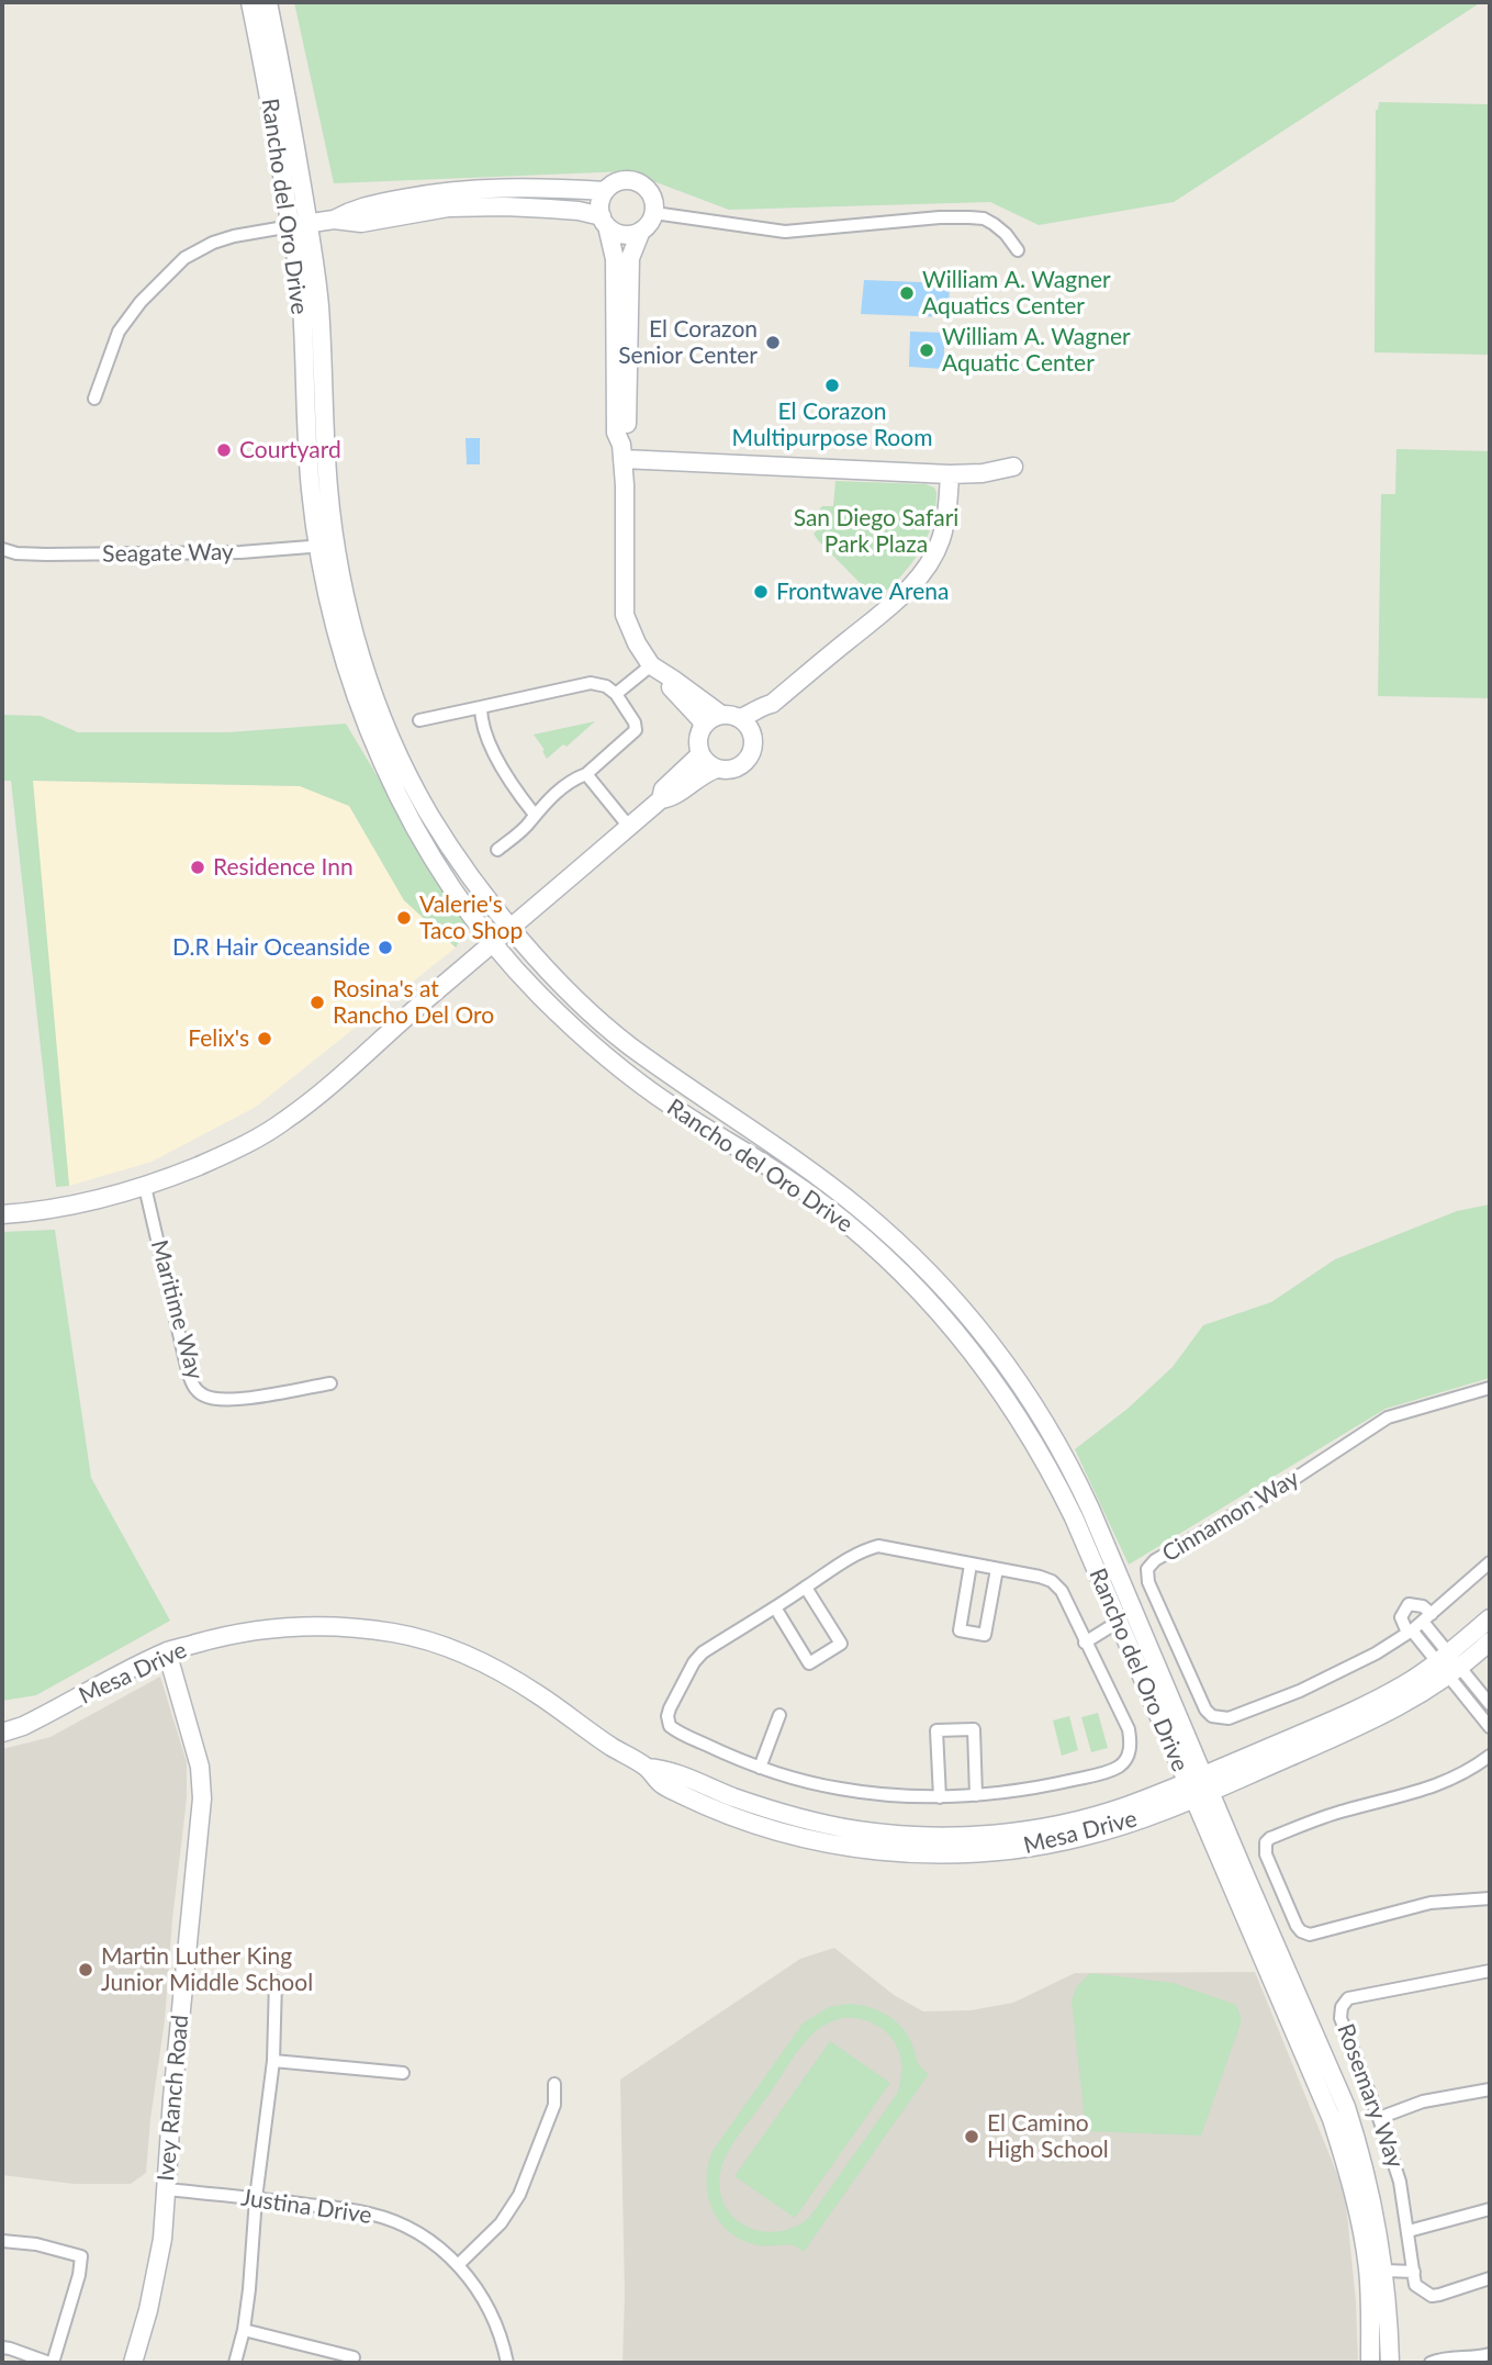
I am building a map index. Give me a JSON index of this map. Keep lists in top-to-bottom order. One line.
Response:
{"streets":{"main road":["Rancho del Oro Drive","Mesa Drive","Ivey Ranch Road"],"street":["Seagate Way","Maritime Way","Cinnamon Way","Rosemary Way","Justina Drive"]},"crossings":[["Rancho del Oro Drive","Seagate Way"],["Rancho del Oro Drive","Mesa Drive"],["Mesa Drive","Ivey Ranch Road"],["Ivey Ranch Road","Justina Drive"]],"parks":["San Diego Safari Park Plaza"],"places":["William A. Wagner Aquatics Center","El Corazon Senior Center","William A. Wagner Aquatic Center","El Corazon Multipurpose Room","Courtyard","Frontwave Arena","Residence Inn","Valerie's Taco Shop","D.R Hair Oceanside","Rosina's at Rancho Del Oro","Felix's","Martin Luther King Junior Middle School","El Camino High School"]}
